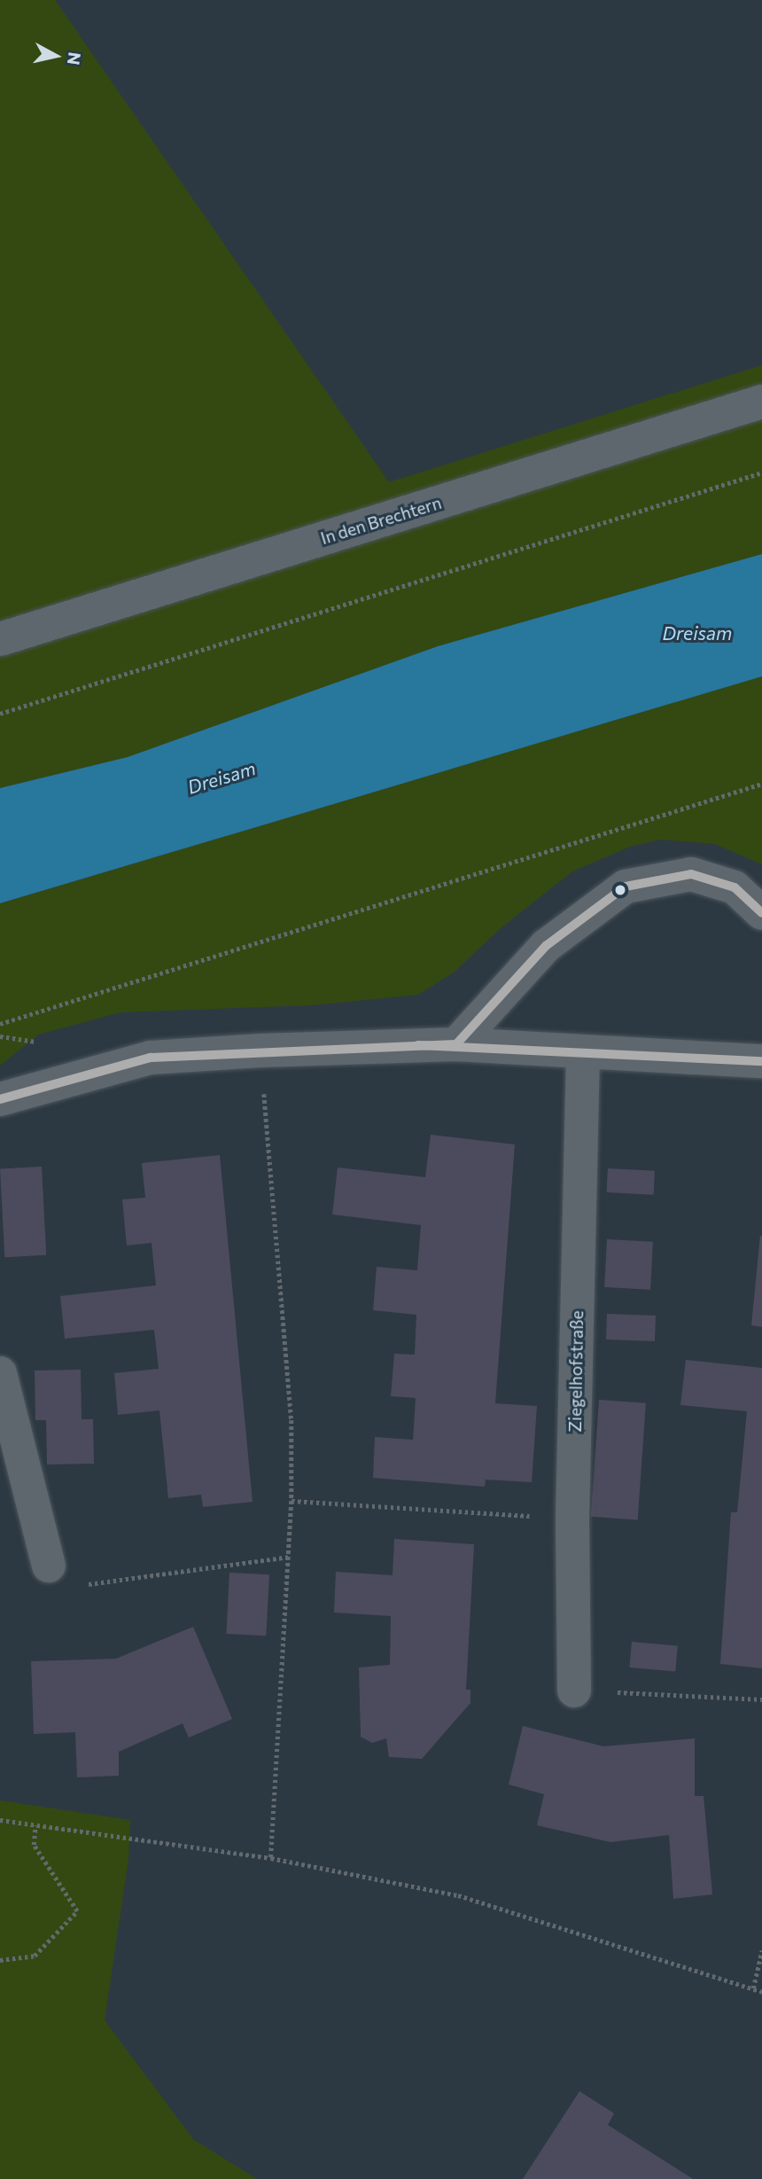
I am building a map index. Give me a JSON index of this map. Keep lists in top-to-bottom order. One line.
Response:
{"streets":{"street":["In den Brechtern","Ziegelhofstraße"]},"water":["Dreisam"],"north":"right"}
